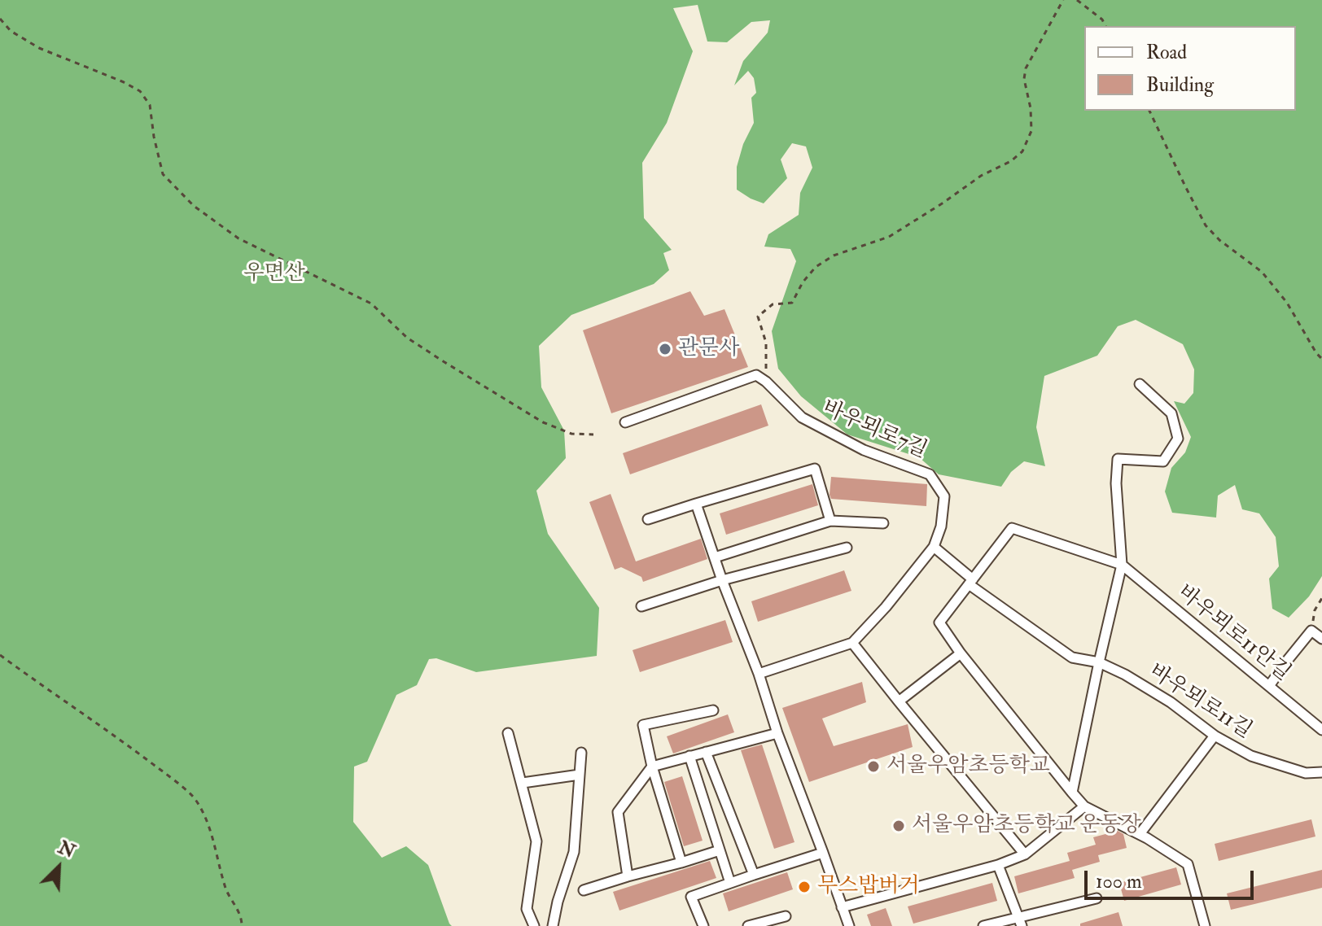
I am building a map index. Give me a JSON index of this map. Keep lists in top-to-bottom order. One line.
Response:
{"streets":{"street":["바우뫼로7길","바우뫼로11안길","바우뫼로11길"]},"crossings":[["바우뫼로7길","바우뫼로11길"],["바우뫼로11안길","바우뫼로11길"]],"parks":["우면산"],"places":["관문사","서울우암초등학교","서울우암초등학교 운동장","무스밥버거"],"legend":["Road","Building"],"scale_bar":"100 m","north":"top right"}
